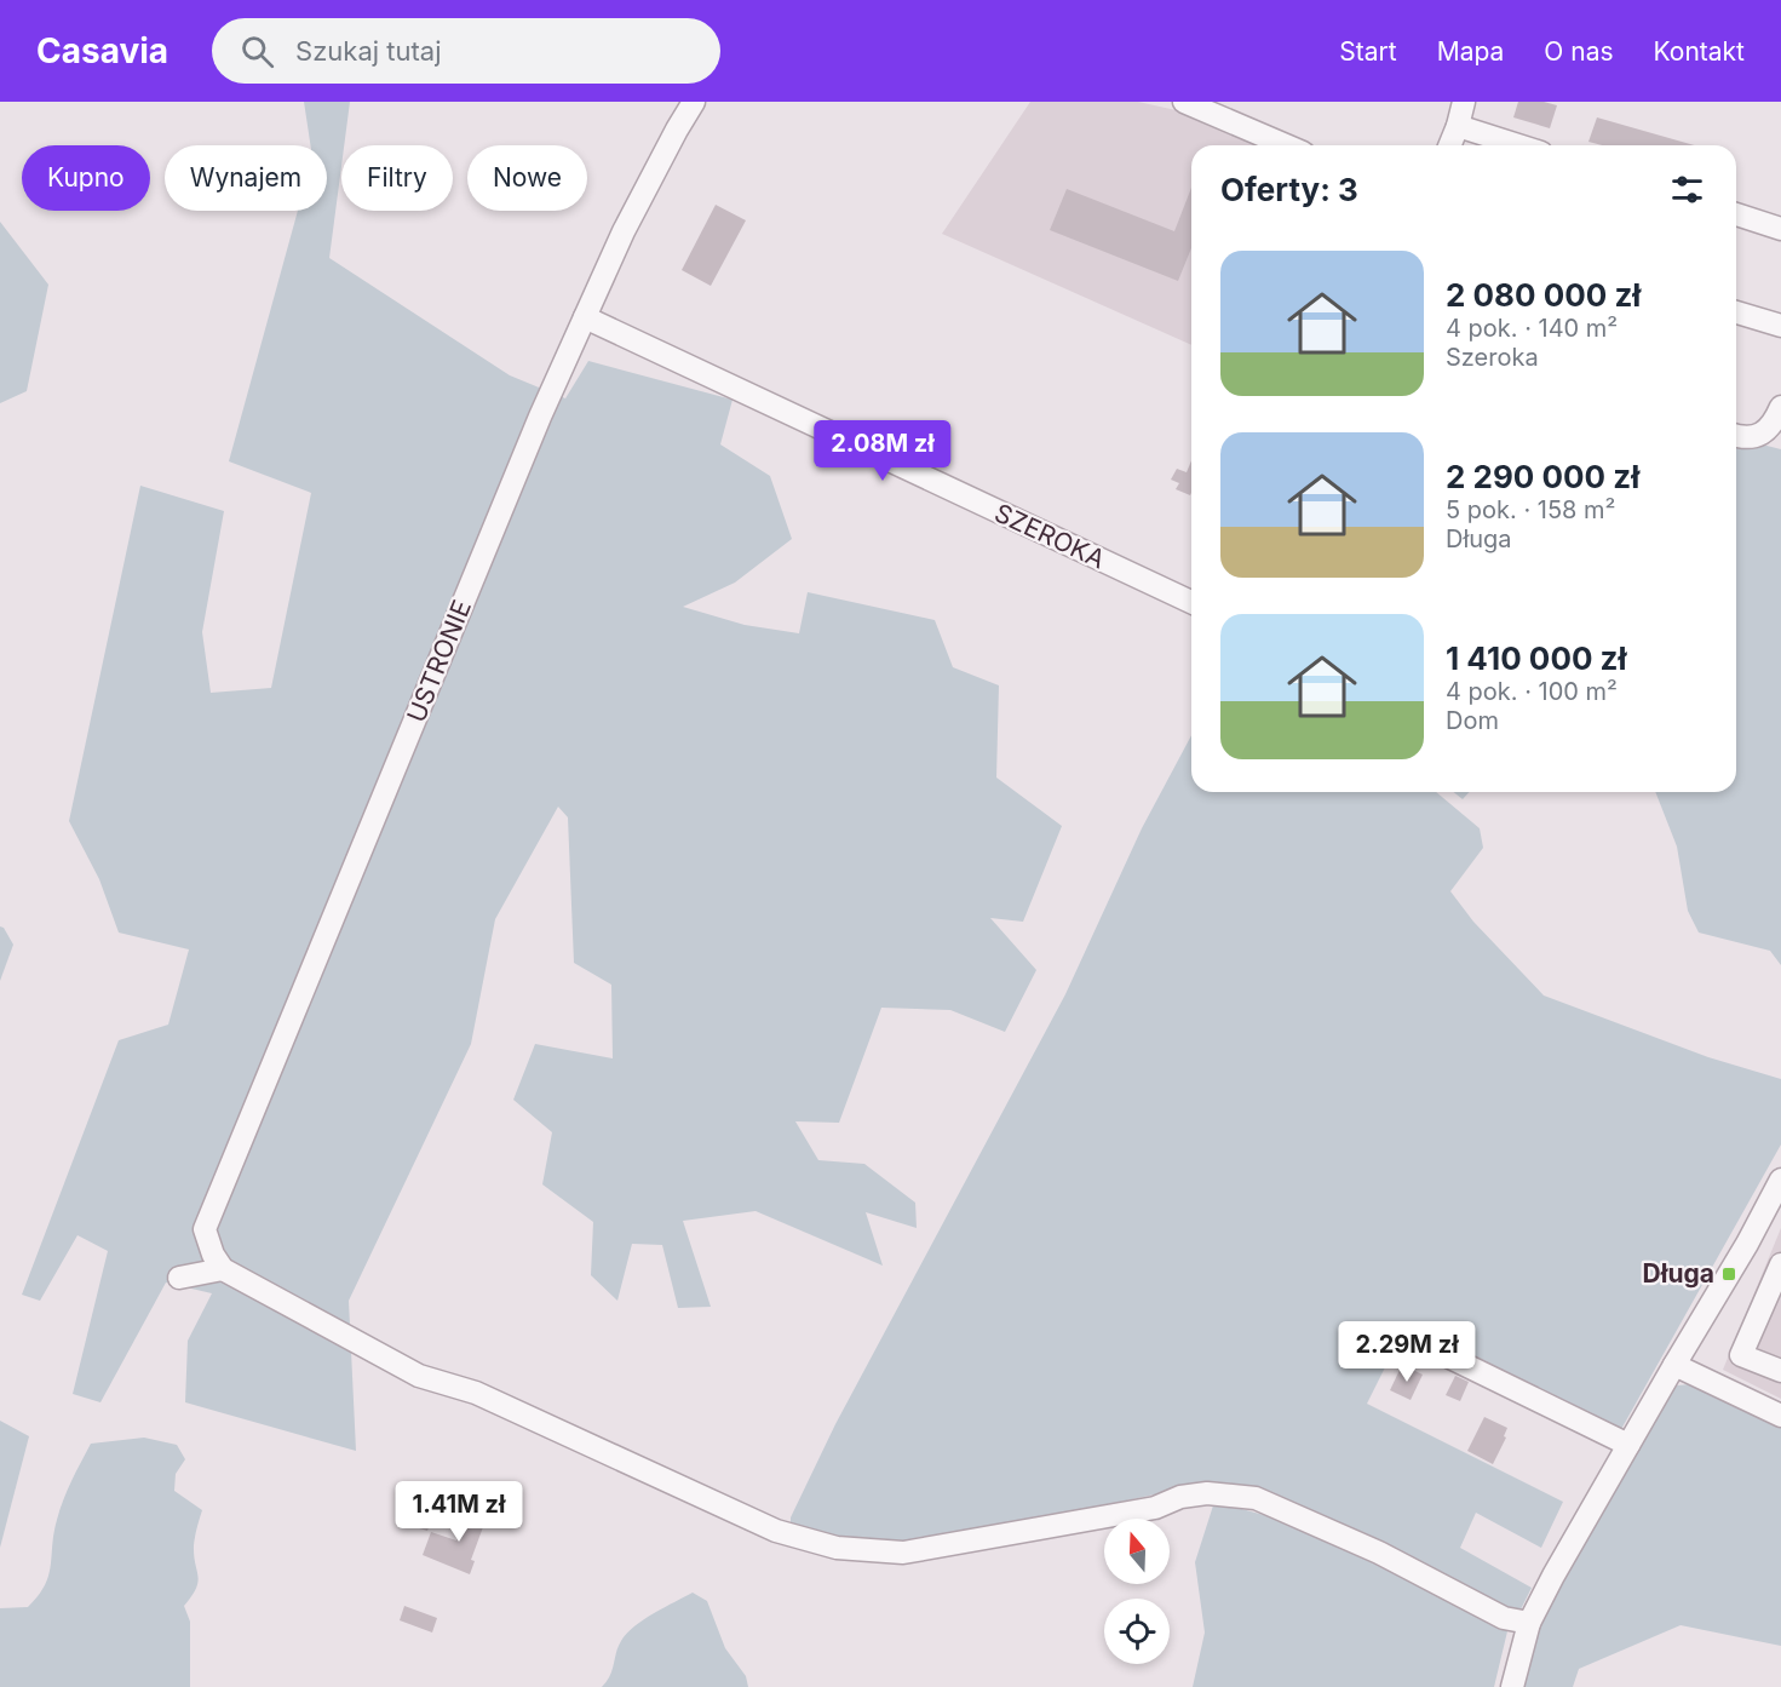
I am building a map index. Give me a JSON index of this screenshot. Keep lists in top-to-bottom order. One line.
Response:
{"streets":{"street":["SZEROKA","USTRONIE"]},"crossings":[["SZEROKA","USTRONIE"]],"places":{"transit":["Długa"]},"north":"top","page":{"header":"Casavia","search":"Szukaj tutaj","nav":["Start","Mapa","O nas","Kontakt"],"chip":["Kupno","Wynajem","Filtry","Nowe"],"heading":"Oferty: 3","list":[{"name":"2 080 000 zł","note":"4 pok. · 140 m² · Szeroka"},{"name":"2 290 000 zł","note":"5 pok. · 158 m² · Długa"},{"name":"1 410 000 zł","note":"4 pok. · 100 m² · Dom"}],"price":["2.08M zł","2.29M zł","1.41M zł"]}}
